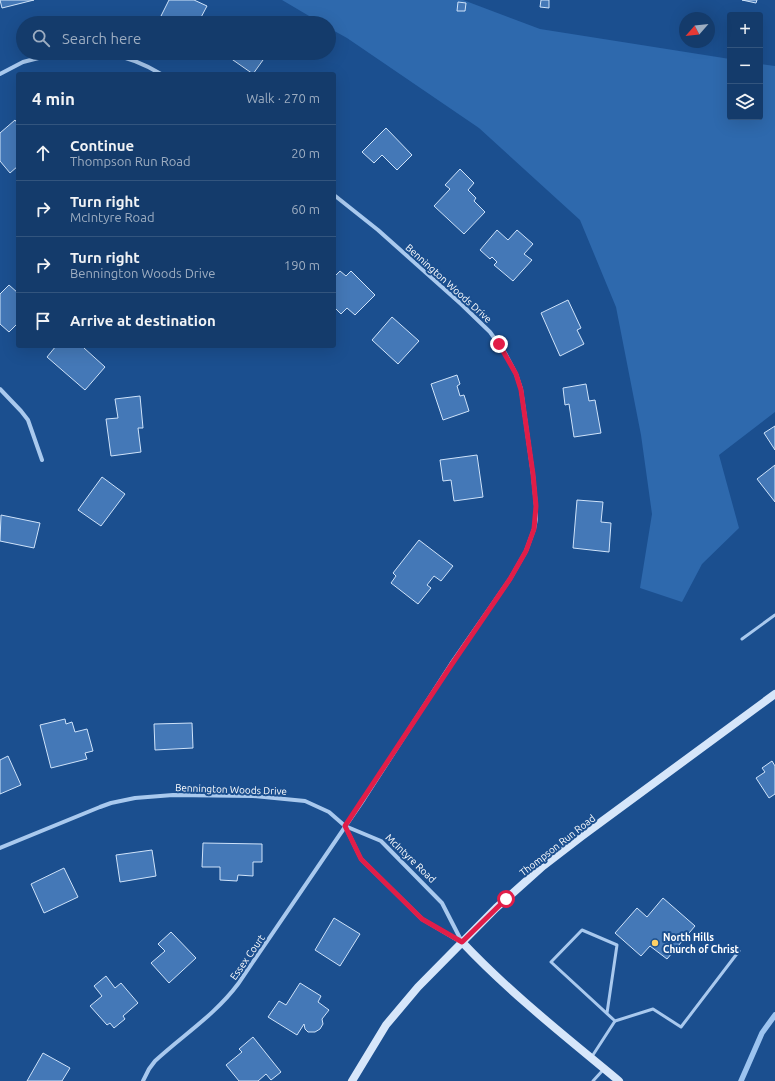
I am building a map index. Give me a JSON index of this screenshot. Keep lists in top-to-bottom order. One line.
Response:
{"streets":{"street":["Bennington Woods Drive","Thompson Run Road","McIntyre Road","Essex Court"]},"crossings":[["Bennington Woods Drive","McIntyre Road"],["Bennington Woods Drive","Essex Court"],["Thompson Run Road","McIntyre Road"],["McIntyre Road","Essex Court"]],"places":["North Hills Church of Christ"],"north":"bottom left","page":{"map_buttons":["+","−"],"search":"Search here","heading":["4 min","Walk · 270 m"],"list":[["Continue","Thompson Run Road","20 m"],["Turn right","McIntyre Road","60 m"],["Turn right","Bennington Woods Drive","190 m"],"Arrive at destination"]}}
